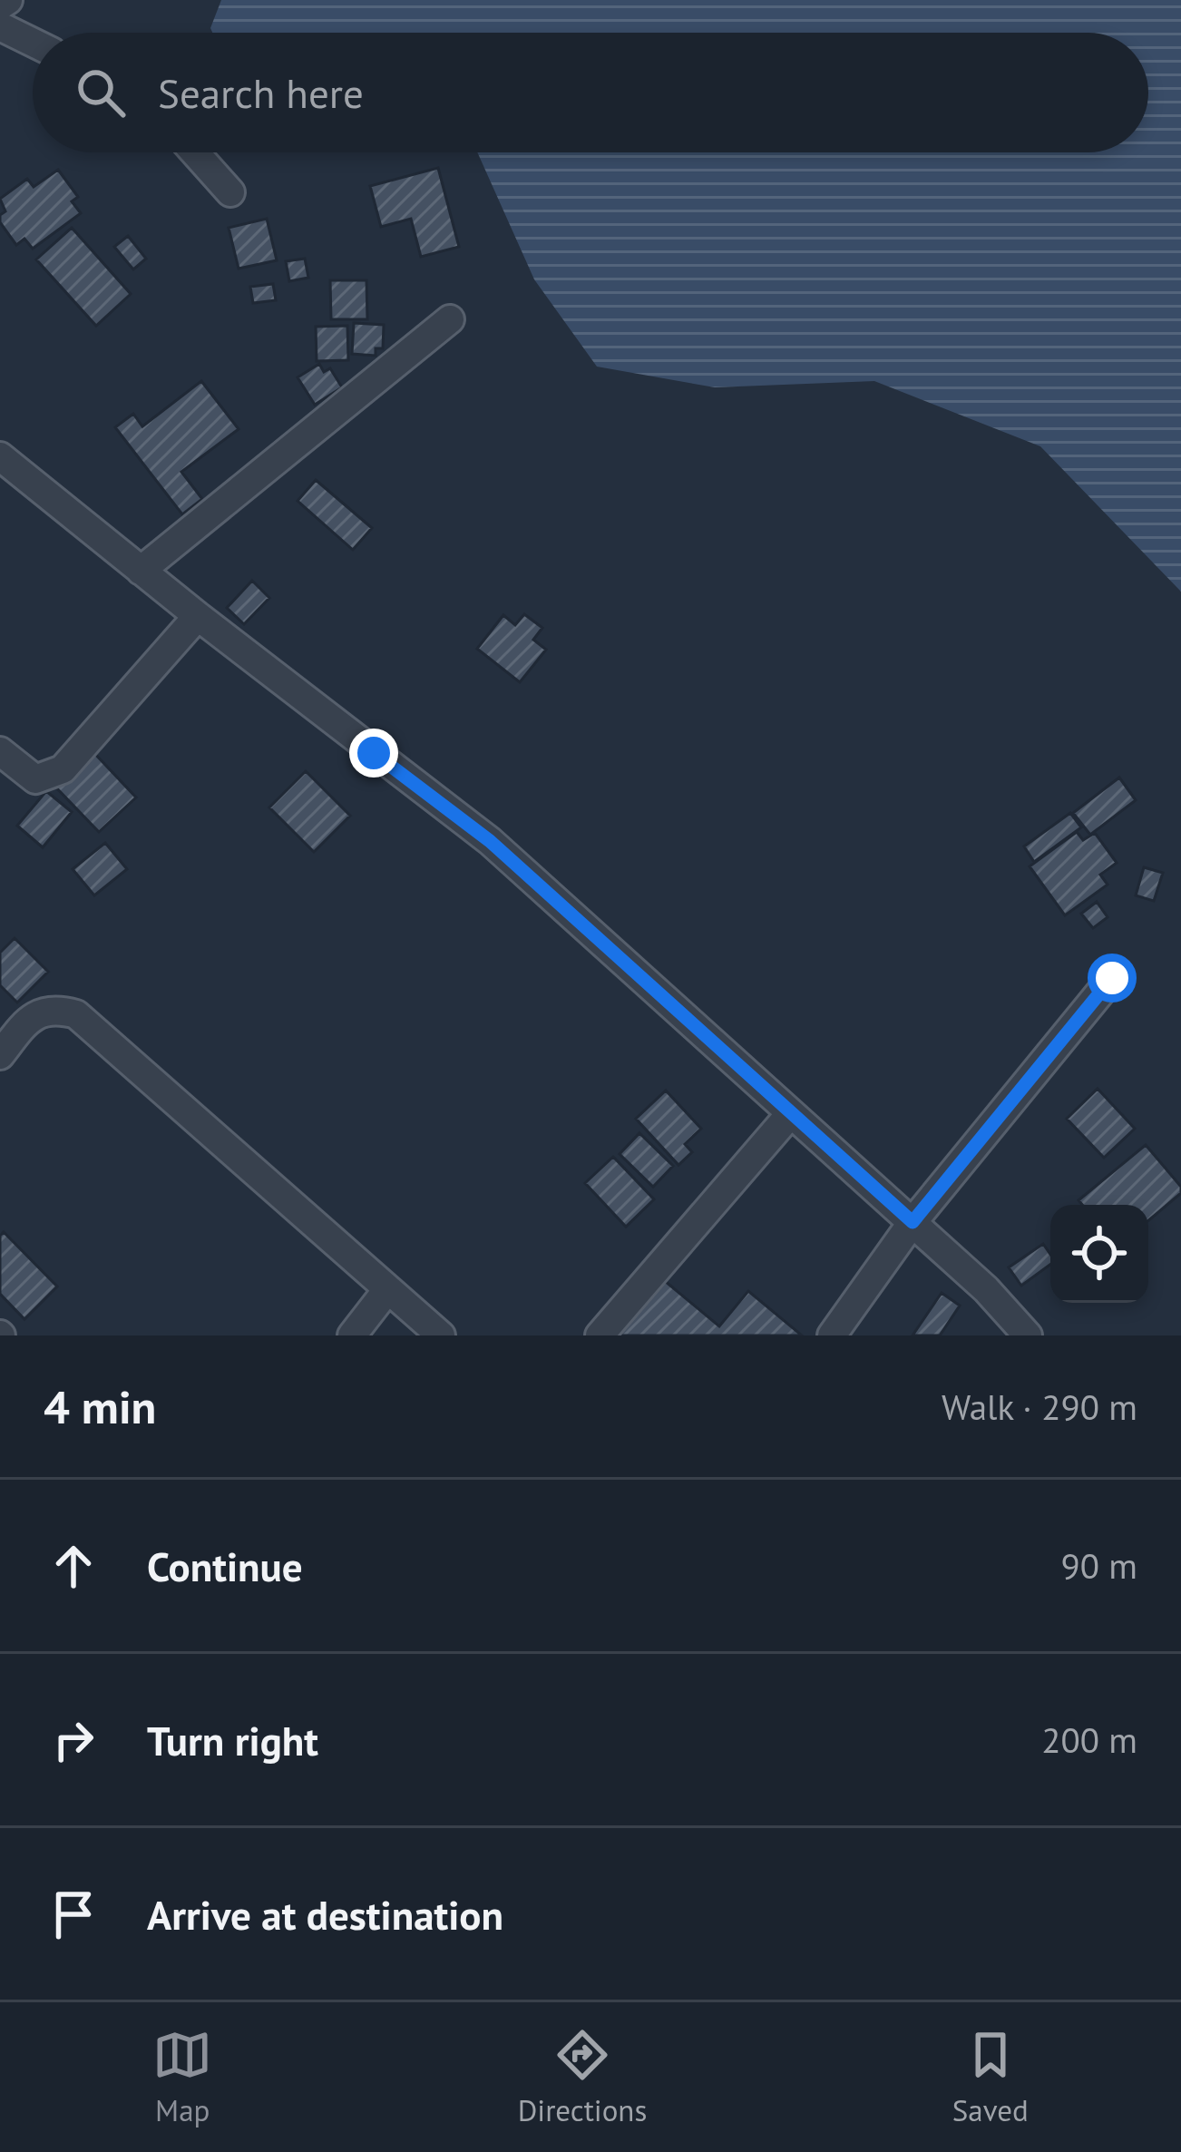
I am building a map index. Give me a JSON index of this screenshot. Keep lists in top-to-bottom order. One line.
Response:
{"page":{"search":"Search here","heading":["4 min","Walk · 290 m"],"list":[["Continue","90 m"],["Turn right","200 m"],"Arrive at destination"],"nav":["Map","Directions","Saved"]}}
